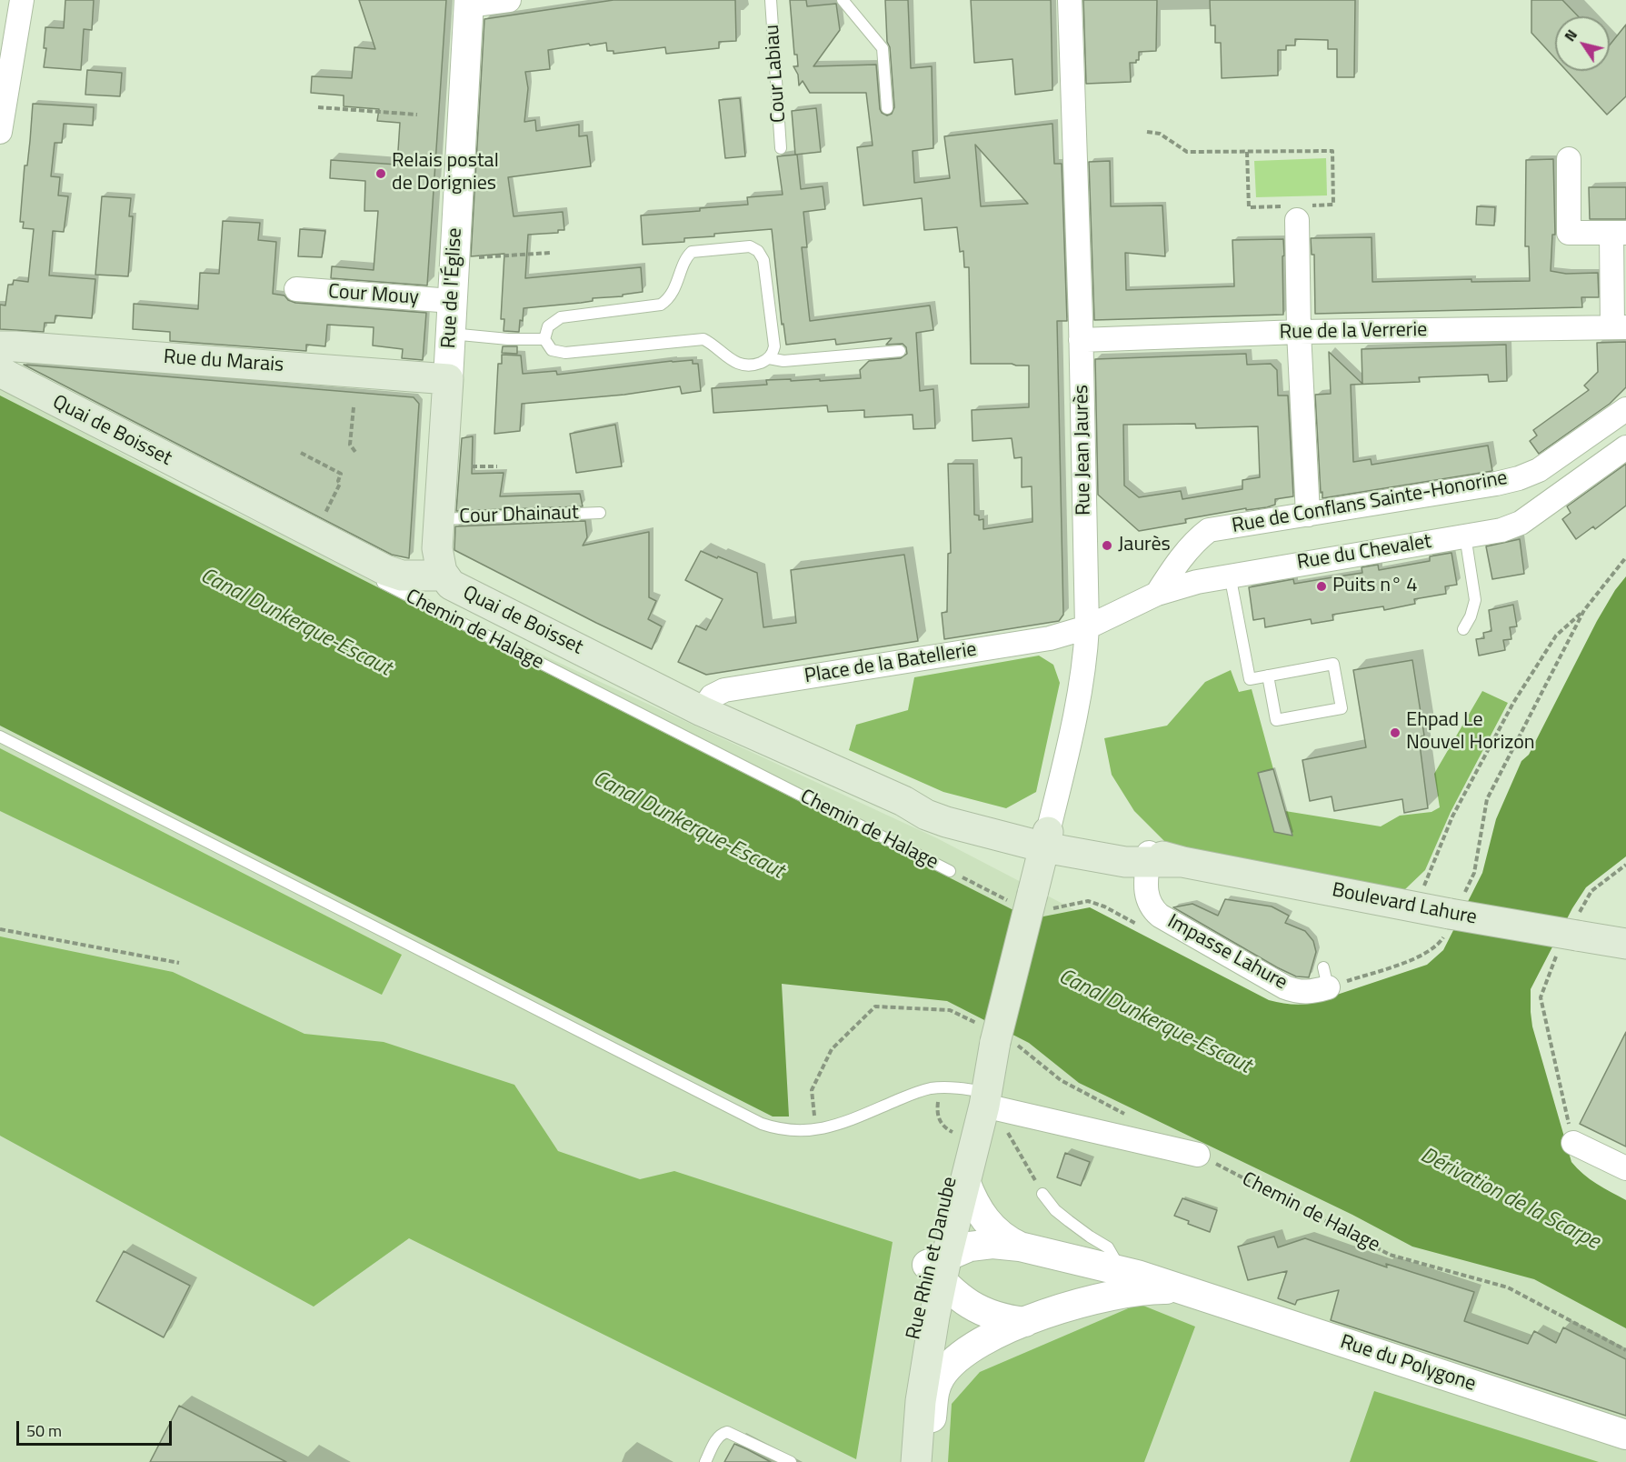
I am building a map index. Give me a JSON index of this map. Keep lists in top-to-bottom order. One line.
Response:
{"streets":{"main road":["Rue de l'Église","Rue du Marais","Quai de Boisset","Rue Jean Jaurès","Boulevard Lahure","Rue Rhin et Danube"],"street":["Cour Mouy","Rue de la Verrerie","Rue de Conflans Sainte-Honorine","Rue du Chevalet","Place de la Batellerie","Impasse Lahure","Rue du Polygone"],"lane":["Cour Labiau","Cour Dhainaut","Chemin de Halage"]},"crossings":[["Rue de l'Église","Cour Mouy"],["Rue de l'Église","Rue du Marais"],["Rue de l'Église","Quai de Boisset"],["Rue de l'Église","Cour Dhainaut"],["Rue de la Verrerie","Rue Jean Jaurès"],["Quai de Boisset","Rue Jean Jaurès"],["Quai de Boisset","Place de la Batellerie"],["Quai de Boisset","Boulevard Lahure"],["Rue Jean Jaurès","Rue du Chevalet"],["Rue Jean Jaurès","Place de la Batellerie"],["Rue Jean Jaurès","Boulevard Lahure"],["Rue Jean Jaurès","Rue Rhin et Danube"],["Rue de Conflans Sainte-Honorine","Rue du Chevalet"],["Rue du Chevalet","Place de la Batellerie"],["Boulevard Lahure","Impasse Lahure"],["Rue Rhin et Danube","Rue du Polygone"]],"water":["Canal Dunkerque-Escaut","Dérivation de la Scarpe"],"places":["Relais postal de Dorignies","Jaurès","Puits n° 4","Ehpad Le Nouvel Horizon"],"scale_bar":"50 m","north":"top left"}
